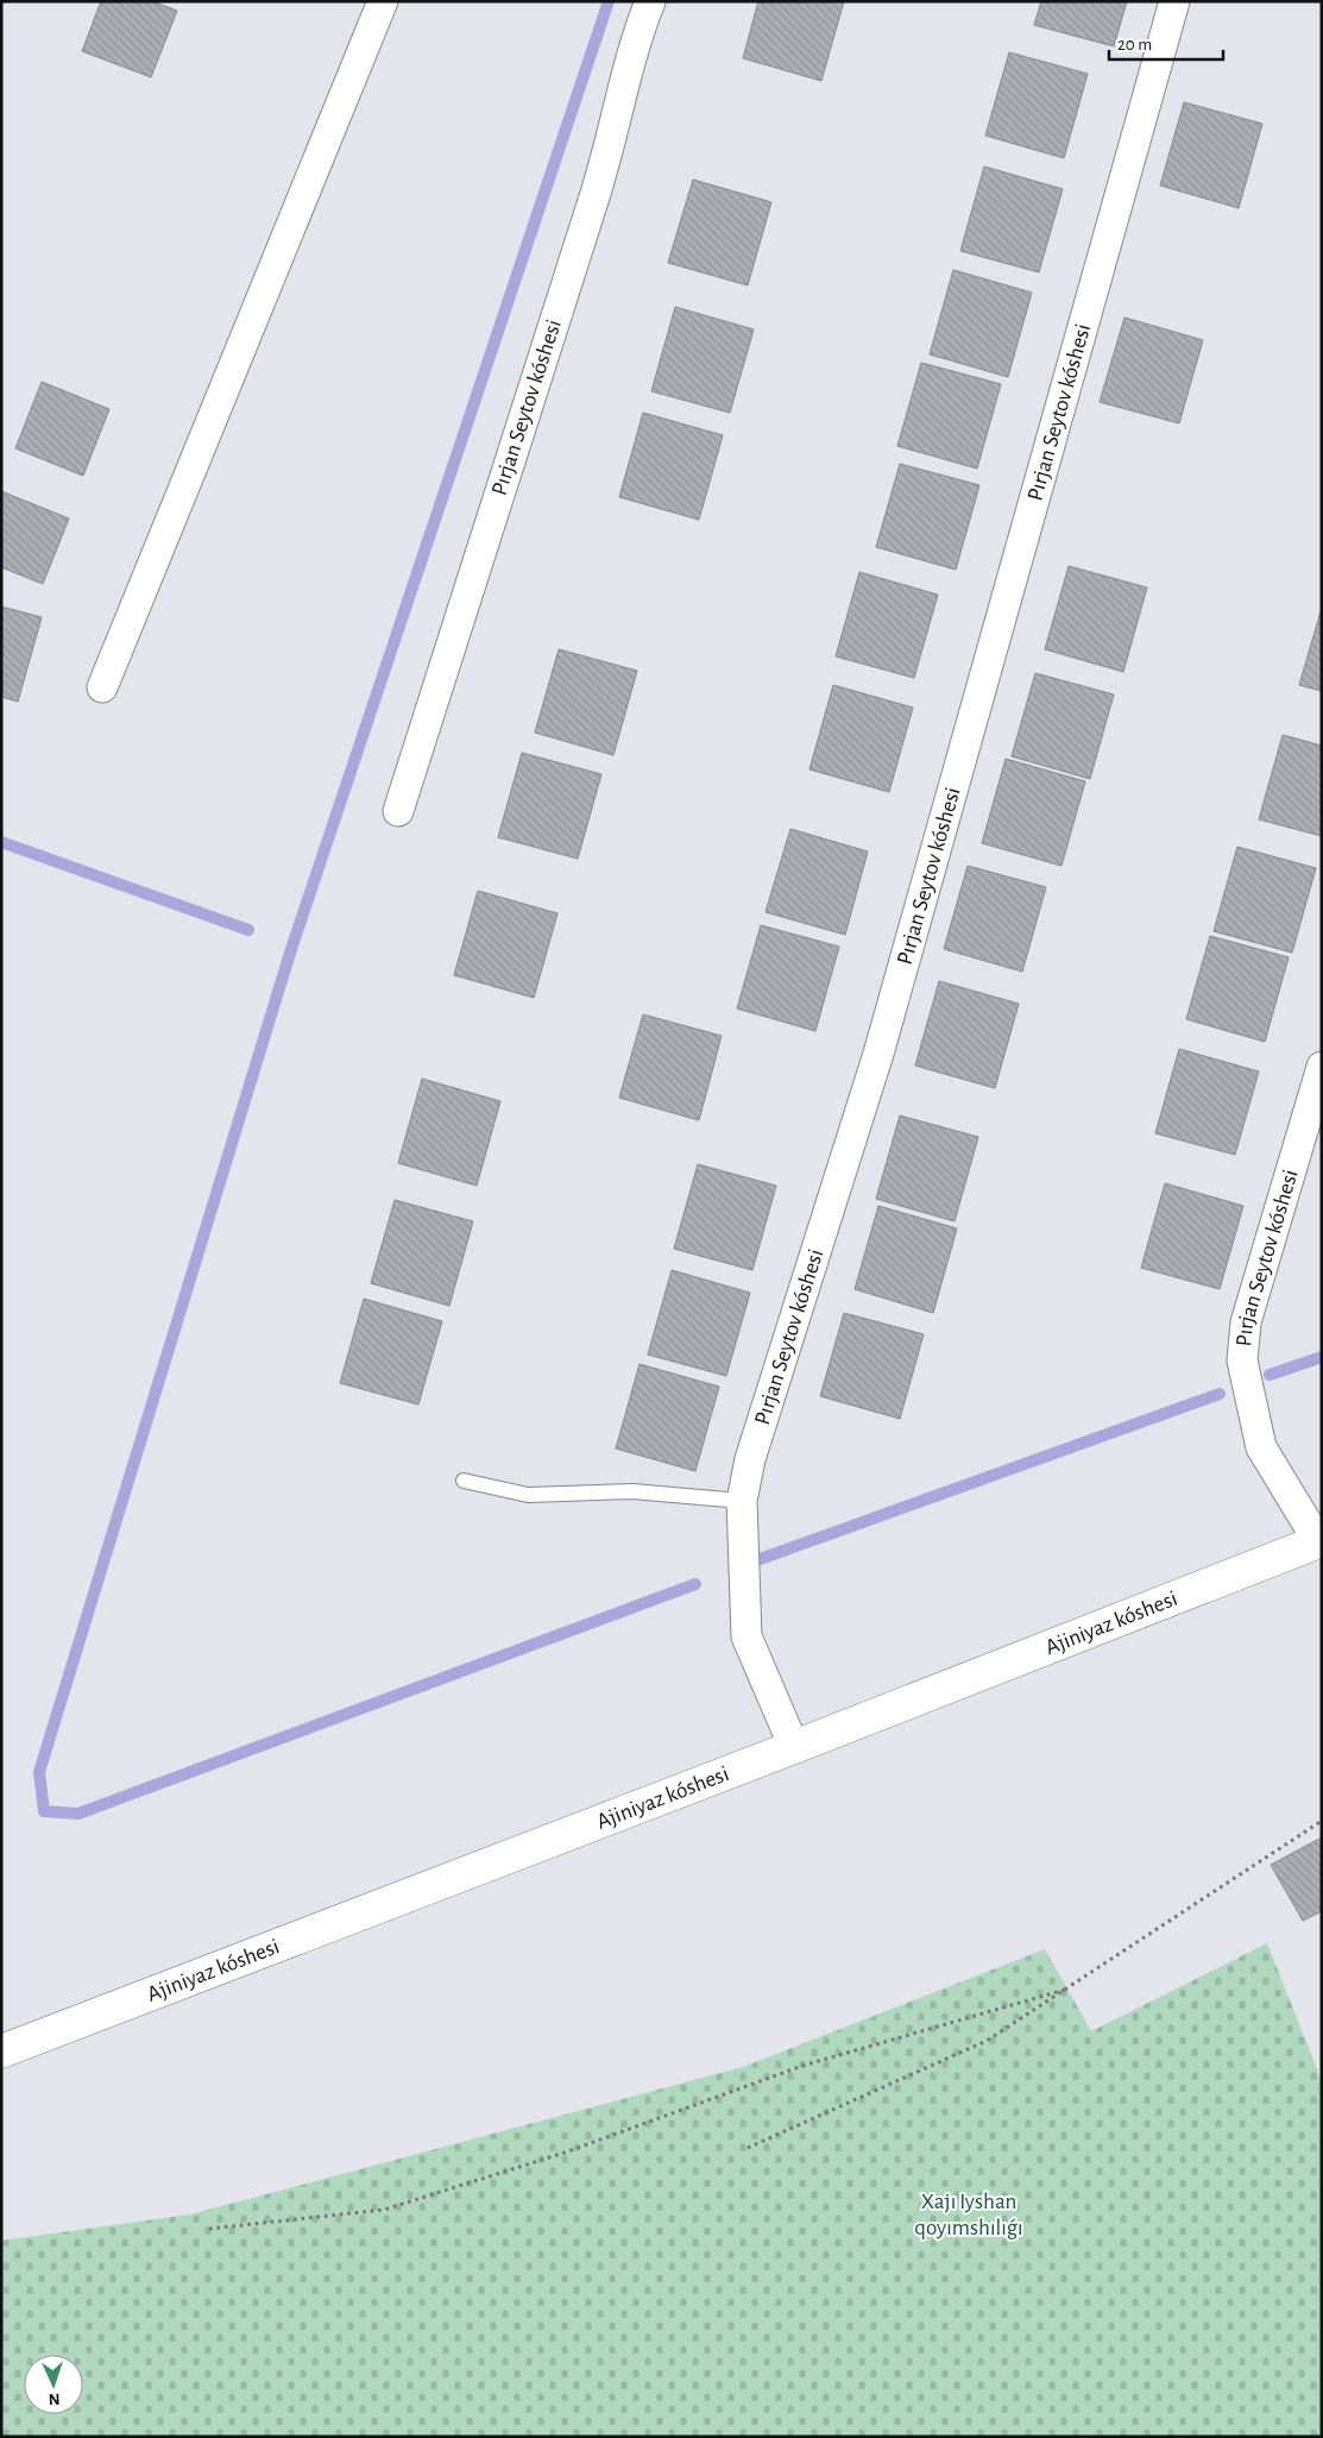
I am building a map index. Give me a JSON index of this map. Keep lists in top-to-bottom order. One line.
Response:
{"streets":{"street":["Pırjan Seytov kóshesi","Ajiniyaz kóshesi"]},"crossings":[["Pırjan Seytov kóshesi","Ajiniyaz kóshesi"]],"parks":["Xajı Iyshan qoyımshılıǵı"],"scale_bar":"20 m","north":"bottom"}
